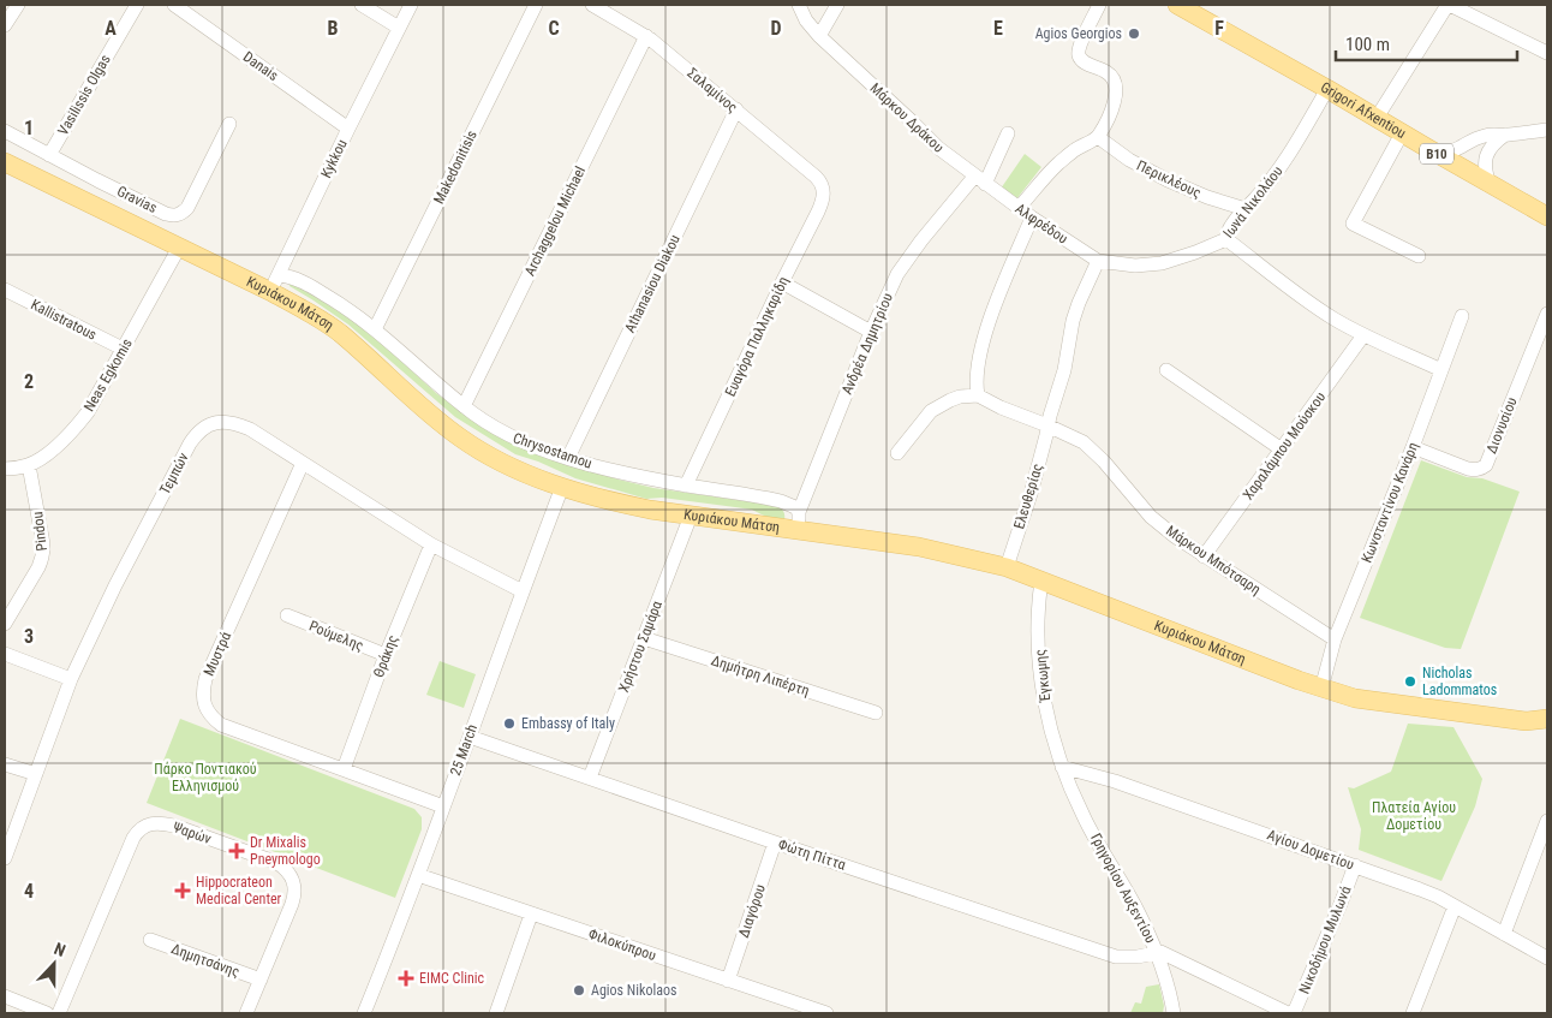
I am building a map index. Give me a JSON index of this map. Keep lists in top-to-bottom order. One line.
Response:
{"streets":{"main road":["Grigori Afxentiou","B10","Κυριάκου Μάτση"],"street":["Danais","Σαλαμίνος","Vasilissis Olgas","Μάρκου Δράκου","Kykkou","Makedonitisis","Περικλέους","Gravias","Ιωνά Νικολάου","Archaggelou Michael","Αλφρέδου","Athanasiou Diakou","Kallistratous","Ευαγόρα Παλληκαρίδη","Ανδρέα Δημητρίου","Neas Egkomis","Διονυσίου","Χαραλάμπου Μούσκου","Chrysostamou","Τεμπών","Ελευθερίας","Κωνσταντίνου Κανάρη","Pindou","Μάρκου Μπότσαρη","Ρούμελης","Χρήστου Σαμάρα","Μυστρά","Θράκης","Δημήτρη Λιπέρτη","Έγκωμης","25 March","Ψαρών","Αγίου Δομετίου","Φώτη Πίττα","Γρηγορίου Αυξεντίου","Διαγόρου","Νικοδήμου Μυλωνά","Φιλοκύπρου","Δημητσάνης"]},"crossings":[["Danais","Kykkou"],["Σαλαμίνος","Archaggelou Michael"],["Σαλαμίνος","Athanasiou Diakou"],["Σαλαμίνος","Ευαγόρα Παλληκαρίδη"],["Vasilissis Olgas","Gravias"],["Grigori Afxentiou","Ιωνά Νικολάου"],["Μάρκου Δράκου","Αλφρέδου"],["Μάρκου Δράκου","Ανδρέα Δημητρίου"],["Kykkou","Κυριάκου Μάτση"],["Kykkou","Chrysostamou"],["Makedonitisis","Chrysostamou"],["Περικλέους","Ιωνά Νικολάου"],["Ιωνά Νικολάου","Αλφρέδου"],["Archaggelou Michael","Chrysostamou"],["Αλφρέδου","Ανδρέα Δημητρίου"],["Athanasiou Diakou","Chrysostamou"],["Κυριάκου Μάτση","Ανδρέα Δημητρίου"],["Κυριάκου Μάτση","Neas Egkomis"],["Κυριάκου Μάτση","Chrysostamou"],["Κυριάκου Μάτση","Ελευθερίας"],["Κυριάκου Μάτση","Κωνσταντίνου Κανάρη"],["Κυριάκου Μάτση","Χρήστου Σαμάρα"],["Κυριάκου Μάτση","Έγκωμης"],["Κυριάκου Μάτση","25 March"],["Kallistratous","Neas Egkomis"],["Ευαγόρα Παλληκαρίδη","Chrysostamou"],["Ανδρέα Δημητρίου","Chrysostamou"],["Neas Egkomis","Pindou"],["Διονυσίου","Κωνσταντίνου Κανάρη"],["Χαραλάμπου Μούσκου","Μάρκου Μπότσαρη"],["Τεμπών","Μυστρά"],["Τεμπών","Θράκης"],["Τεμπών","25 March"],["Ελευθερίας","Μάρκου Μπότσαρη"],["Κωνσταντίνου Κανάρη","Μάρκου Μπότσαρη"],["Ρούμελης","Θράκης"],["Χρήστου Σαμάρα","Δημήτρη Λιπέρτη"],["Χρήστου Σαμάρα","Φώτη Πίττα"],["Μυστρά","Θράκης"],["Μυστρά","25 March"],["Έγκωμης","Αγίου Δομετίου"],["Έγκωμης","Γρηγορίου Αυξεντίου"],["25 March","Φώτη Πίττα"],["25 March","Φιλοκύπρου"],["Ψαρών","Δημητσάνης"],["Αγίου Δομετίου","Γρηγορίου Αυξεντίου"],["Αγίου Δομετίου","Νικοδήμου Μυλωνά"],["Φώτη Πίττα","Γρηγορίου Αυξεντίου"],["Φώτη Πίττα","Διαγόρου"],["Διαγόρου","Φιλοκύπρου"]],"parks":["Πάρκο Ποντιακού Ελληνισμού","Πλατεία Αγίου Δομετίου"],"places":{"other":["Agios Georgios","Nicholas Ladommatos","Embassy of Italy","Agios Nikolaos"],"health":["Dr Mixalis Pneymologo","Hippocrateon Medical Center","EIMC Clinic"]},"scale_bar":"100 m","north":"top","grid":{"columns":["A","B","C","D","E","F"],"rows":["1","2","3","4"]}}
